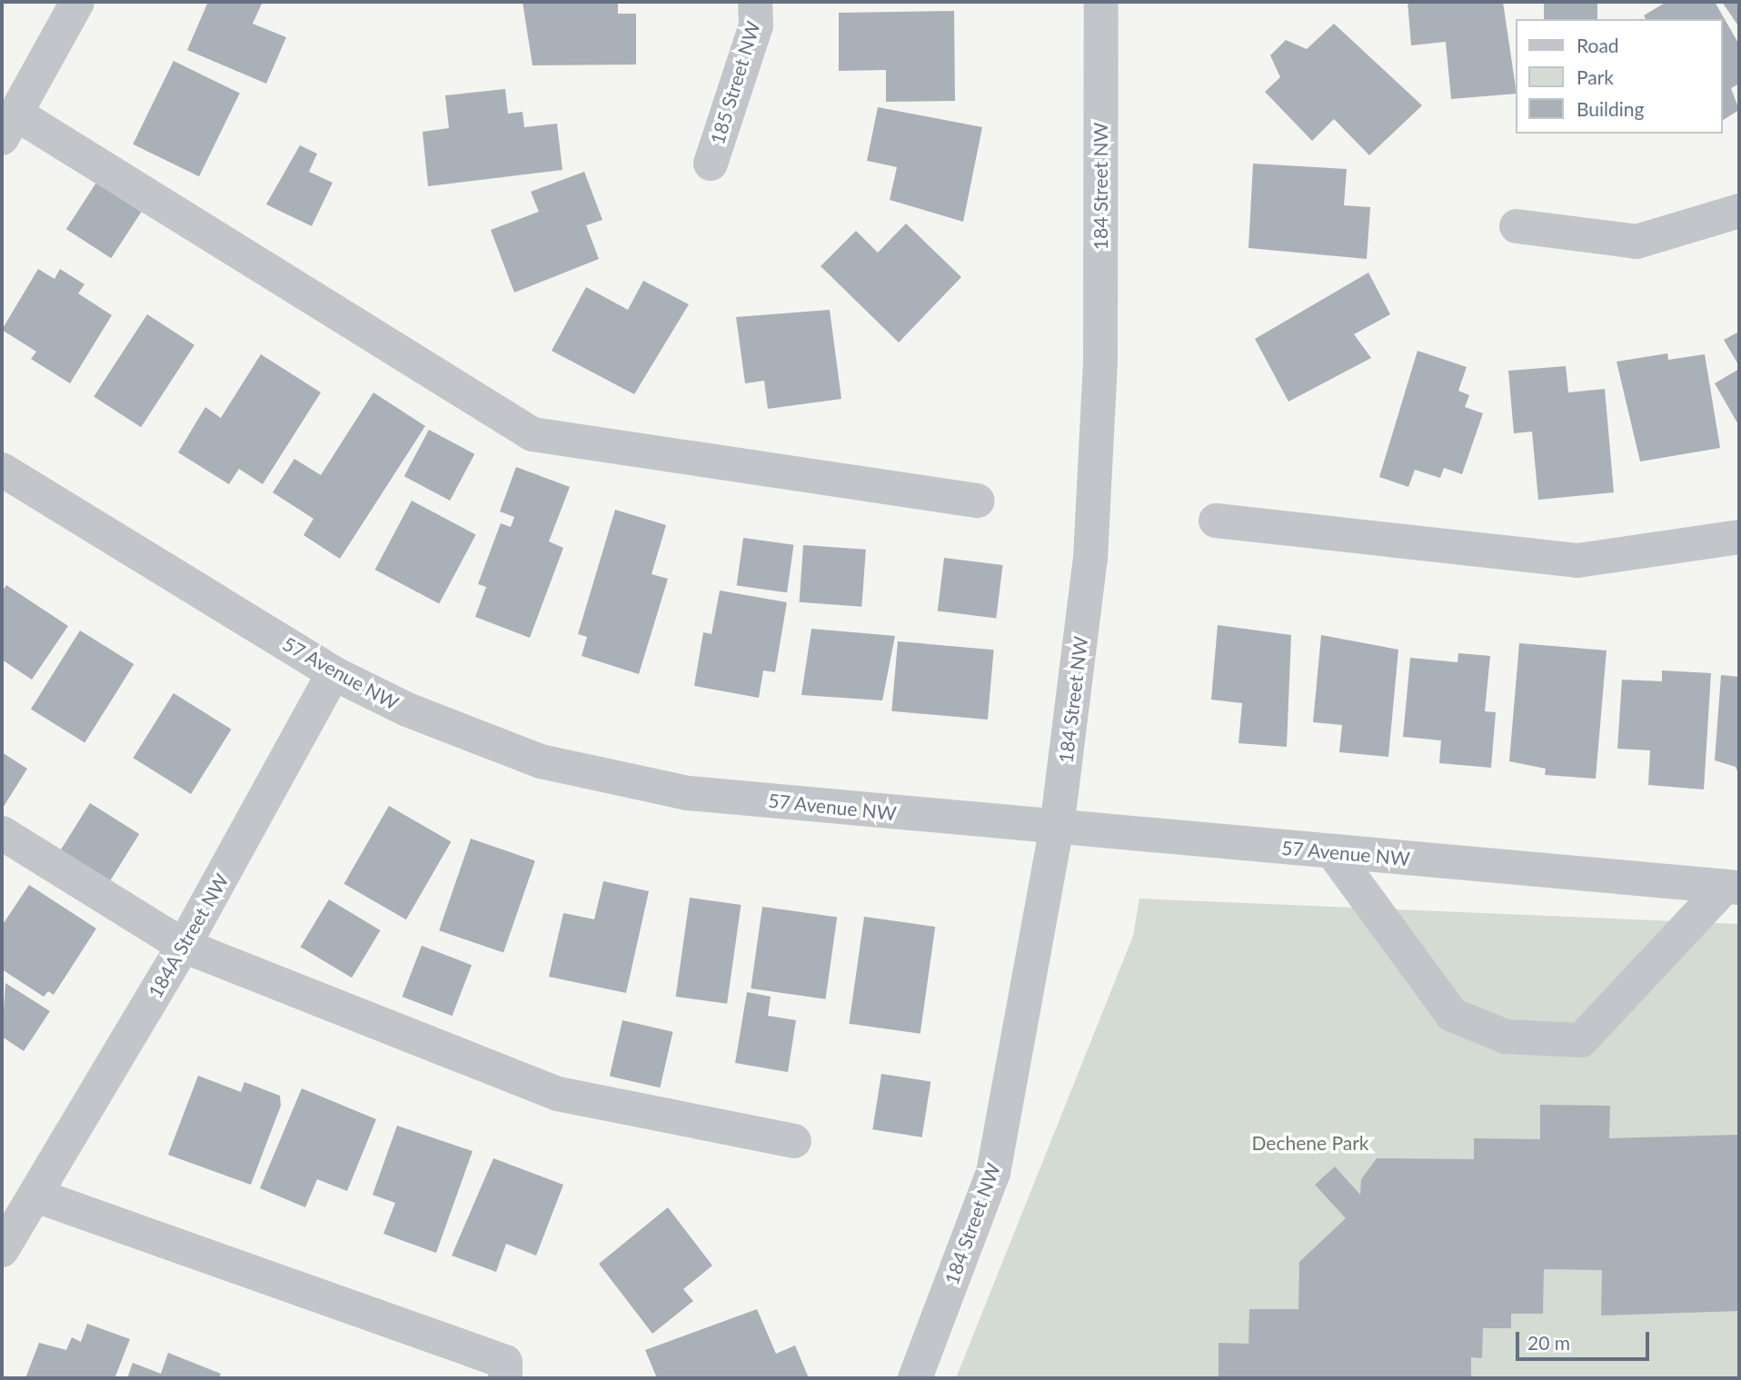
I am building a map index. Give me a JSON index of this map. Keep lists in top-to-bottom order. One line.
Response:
{"streets":{"street":["185 Street NW","184 Street NW","57 Avenue NW","184A Street NW"]},"crossings":[["184 Street NW","57 Avenue NW"],["57 Avenue NW","184A Street NW"]],"parks":["Dechene Park"],"legend":["Road","Park","Building"],"scale_bar":"20 m"}
